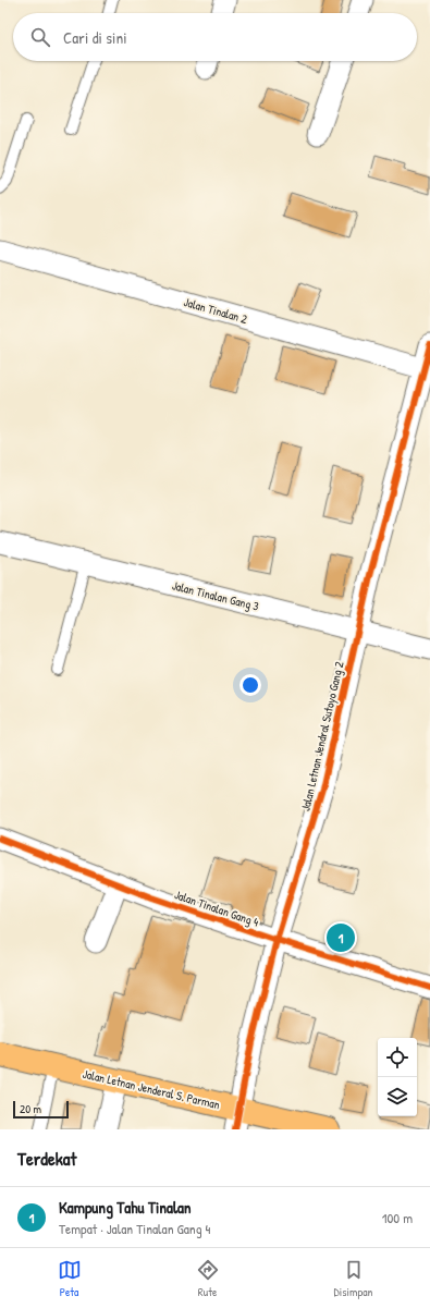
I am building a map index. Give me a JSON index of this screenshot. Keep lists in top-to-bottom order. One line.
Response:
{"streets":{"main road":["Jalan Letnan Jenderal S. Parman"],"street":["Jalan Tinalan 2","Jalan Tinalan Gang 3","Jalan Letnan Jendral Sutoyo Gang 2","Jalan Tinalan Gang 4"]},"crossings":[["Jalan Tinalan 2","Jalan Letnan Jendral Sutoyo Gang 2"],["Jalan Tinalan Gang 3","Jalan Letnan Jendral Sutoyo Gang 2"],["Jalan Letnan Jendral Sutoyo Gang 2","Jalan Tinalan Gang 4"],["Jalan Letnan Jendral Sutoyo Gang 2","Jalan Letnan Jenderal S. Parman"]],"scale_bar":"20 m","page":{"search":"Cari di sini","pins":"1","scale":"20 m","heading":"Terdekat","list":[{"mark":"1","name":"Kampung Tahu Tinalan","note":"Tempat · Jalan Tinalan Gang 4","value":"100 m"}],"nav":["Peta","Rute","Disimpan"]}}
